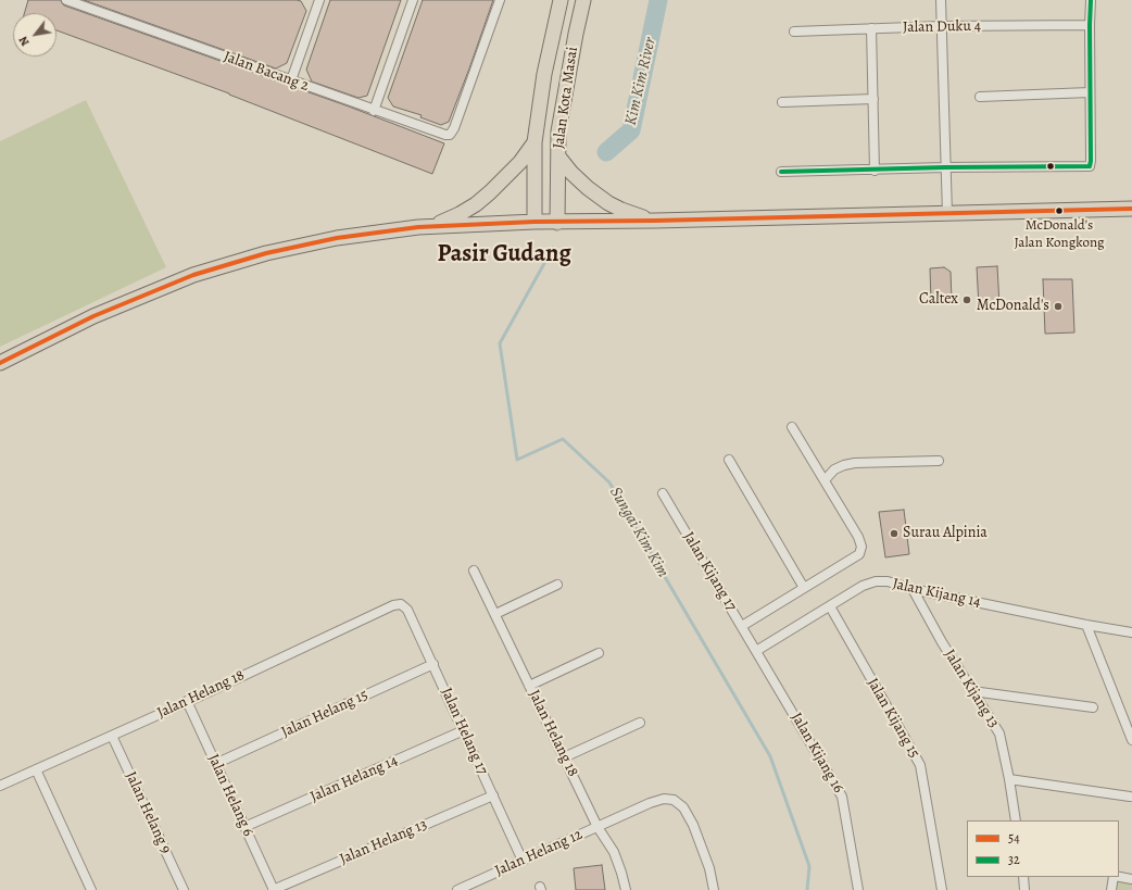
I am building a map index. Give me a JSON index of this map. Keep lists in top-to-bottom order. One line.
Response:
{"streets":{"main road":["Jalan Kota Masai"],"street":["Jalan Duku 4","Jalan Bacang 2","Jalan Kijang 17","Jalan Kijang 14","Jalan Kijang 13","Jalan Helang 18","Jalan Helang 15","Jalan Kijang 15","Jalan Helang 17","Jalan Kijang 16","Jalan Helang 14","Jalan Helang 6","Jalan Helang 9","Jalan Helang 13","Jalan Helang 12"]},"crossings":[["Jalan Kijang 17","Jalan Kijang 14"],["Jalan Kijang 17","Jalan Kijang 16"],["Jalan Kijang 14","Jalan Kijang 13"],["Jalan Kijang 14","Jalan Kijang 15"],["Jalan Kijang 14","Jalan Kijang 16"],["Jalan Helang 18","Jalan Helang 17"],["Jalan Helang 18","Jalan Helang 6"],["Jalan Helang 18","Jalan Helang 9"],["Jalan Helang 18","Jalan Helang 12"],["Jalan Helang 15","Jalan Helang 17"],["Jalan Helang 15","Jalan Helang 6"],["Jalan Helang 17","Jalan Helang 14"],["Jalan Helang 17","Jalan Helang 13"],["Jalan Helang 17","Jalan Helang 12"],["Jalan Helang 14","Jalan Helang 6"],["Jalan Helang 6","Jalan Helang 13"]],"districts":["Pasir Gudang"],"water":["Kim Kim River","Sungai Kim Kim"],"places":["McDonald's Jalan Kongkong","Caltex","McDonald's","Surau Alpinia"],"lines":["transit line 32","transit line 54"],"legend":["54","32"],"north":"bottom left"}
